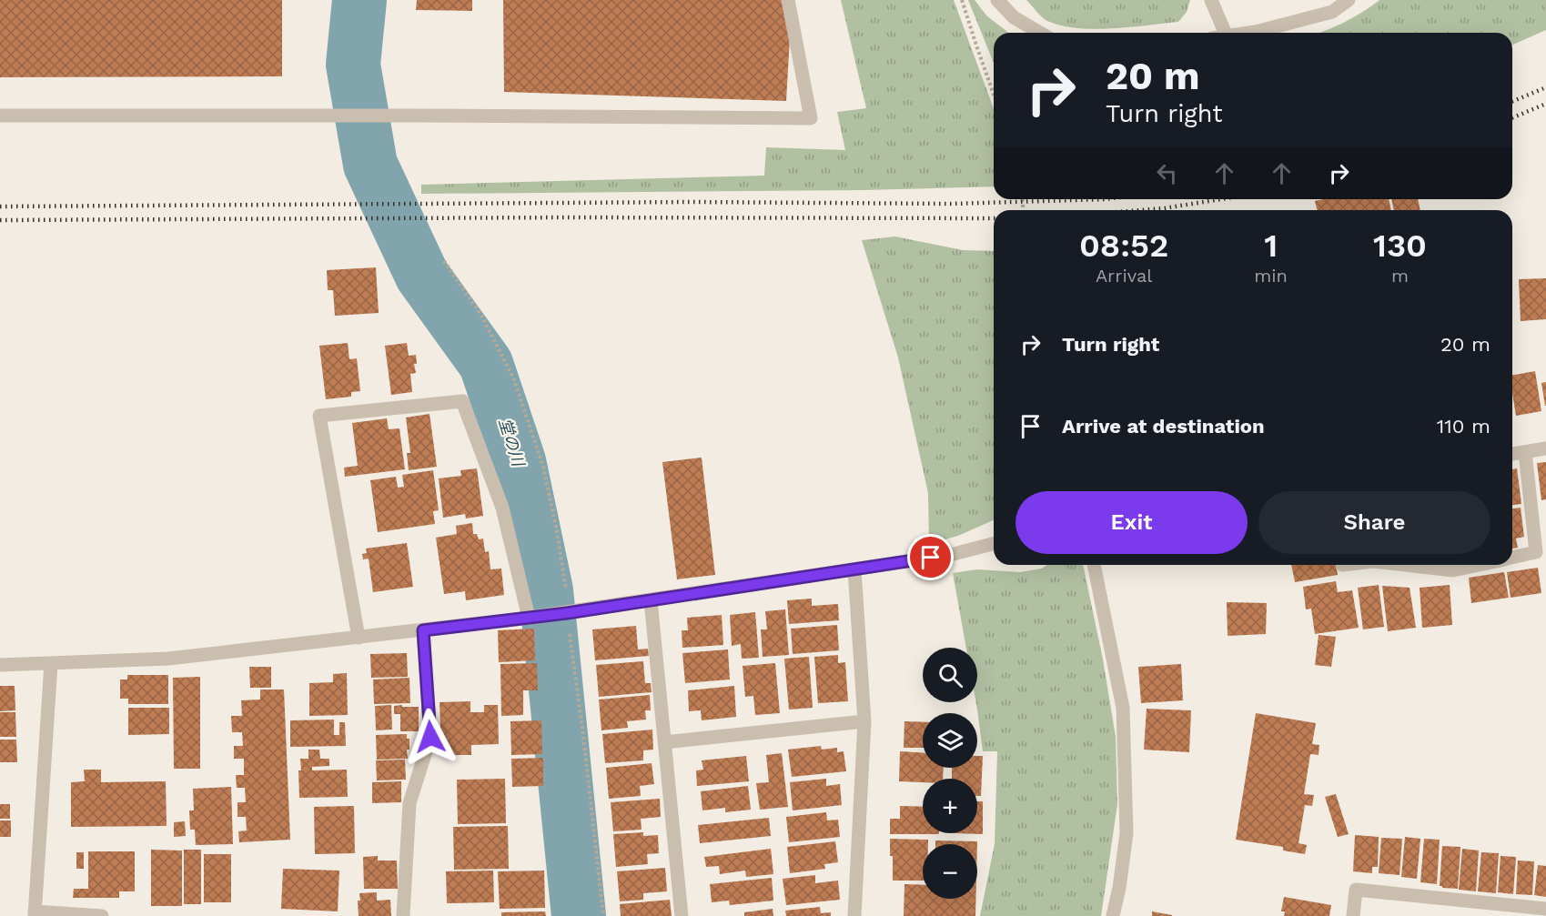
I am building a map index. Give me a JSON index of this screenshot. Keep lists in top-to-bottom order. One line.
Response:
{"water":["堂の川"],"page":{"turn":["20 m","Turn right"],"eta":["08:52","Arrival","1","min","130","m"],"list":[{"name":"Turn right","value":"20 m"},{"name":"Arrive at destination","value":"110 m"}],"buttons":["Exit","Share"],"map_buttons":["+","−"]}}
